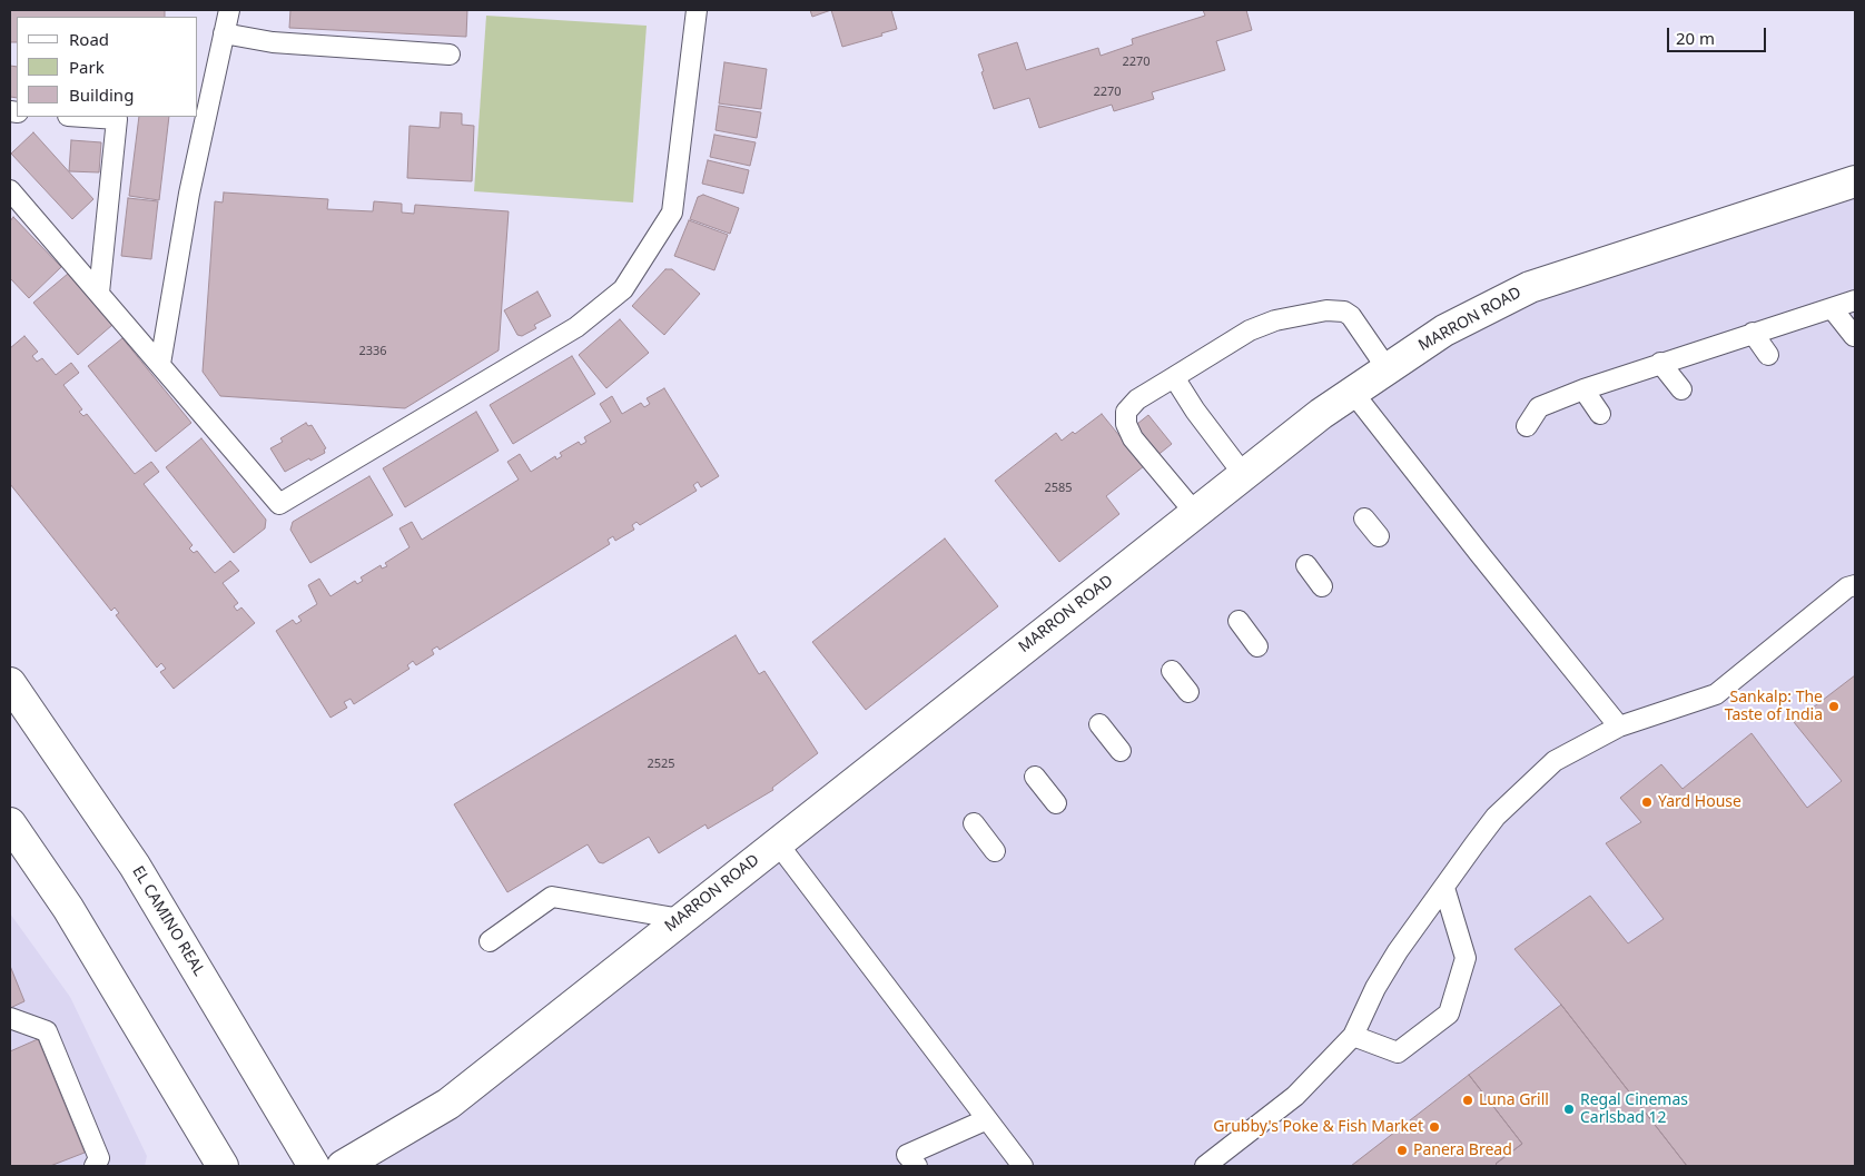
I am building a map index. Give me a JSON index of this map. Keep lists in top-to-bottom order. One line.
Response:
{"streets":{"main road":["MARRON ROAD","EL CAMINO REAL"]},"places":["Sankalp: The Taste of India","Yard House","Luna Grill","Regal Cinemas Carlsbad 12","Grubby's Poke & Fish Market","Panera Bread"],"house_numbers":["2270","2270","2336","2585","2525"],"legend":["Road","Park","Building"],"scale_bar":"20 m"}
